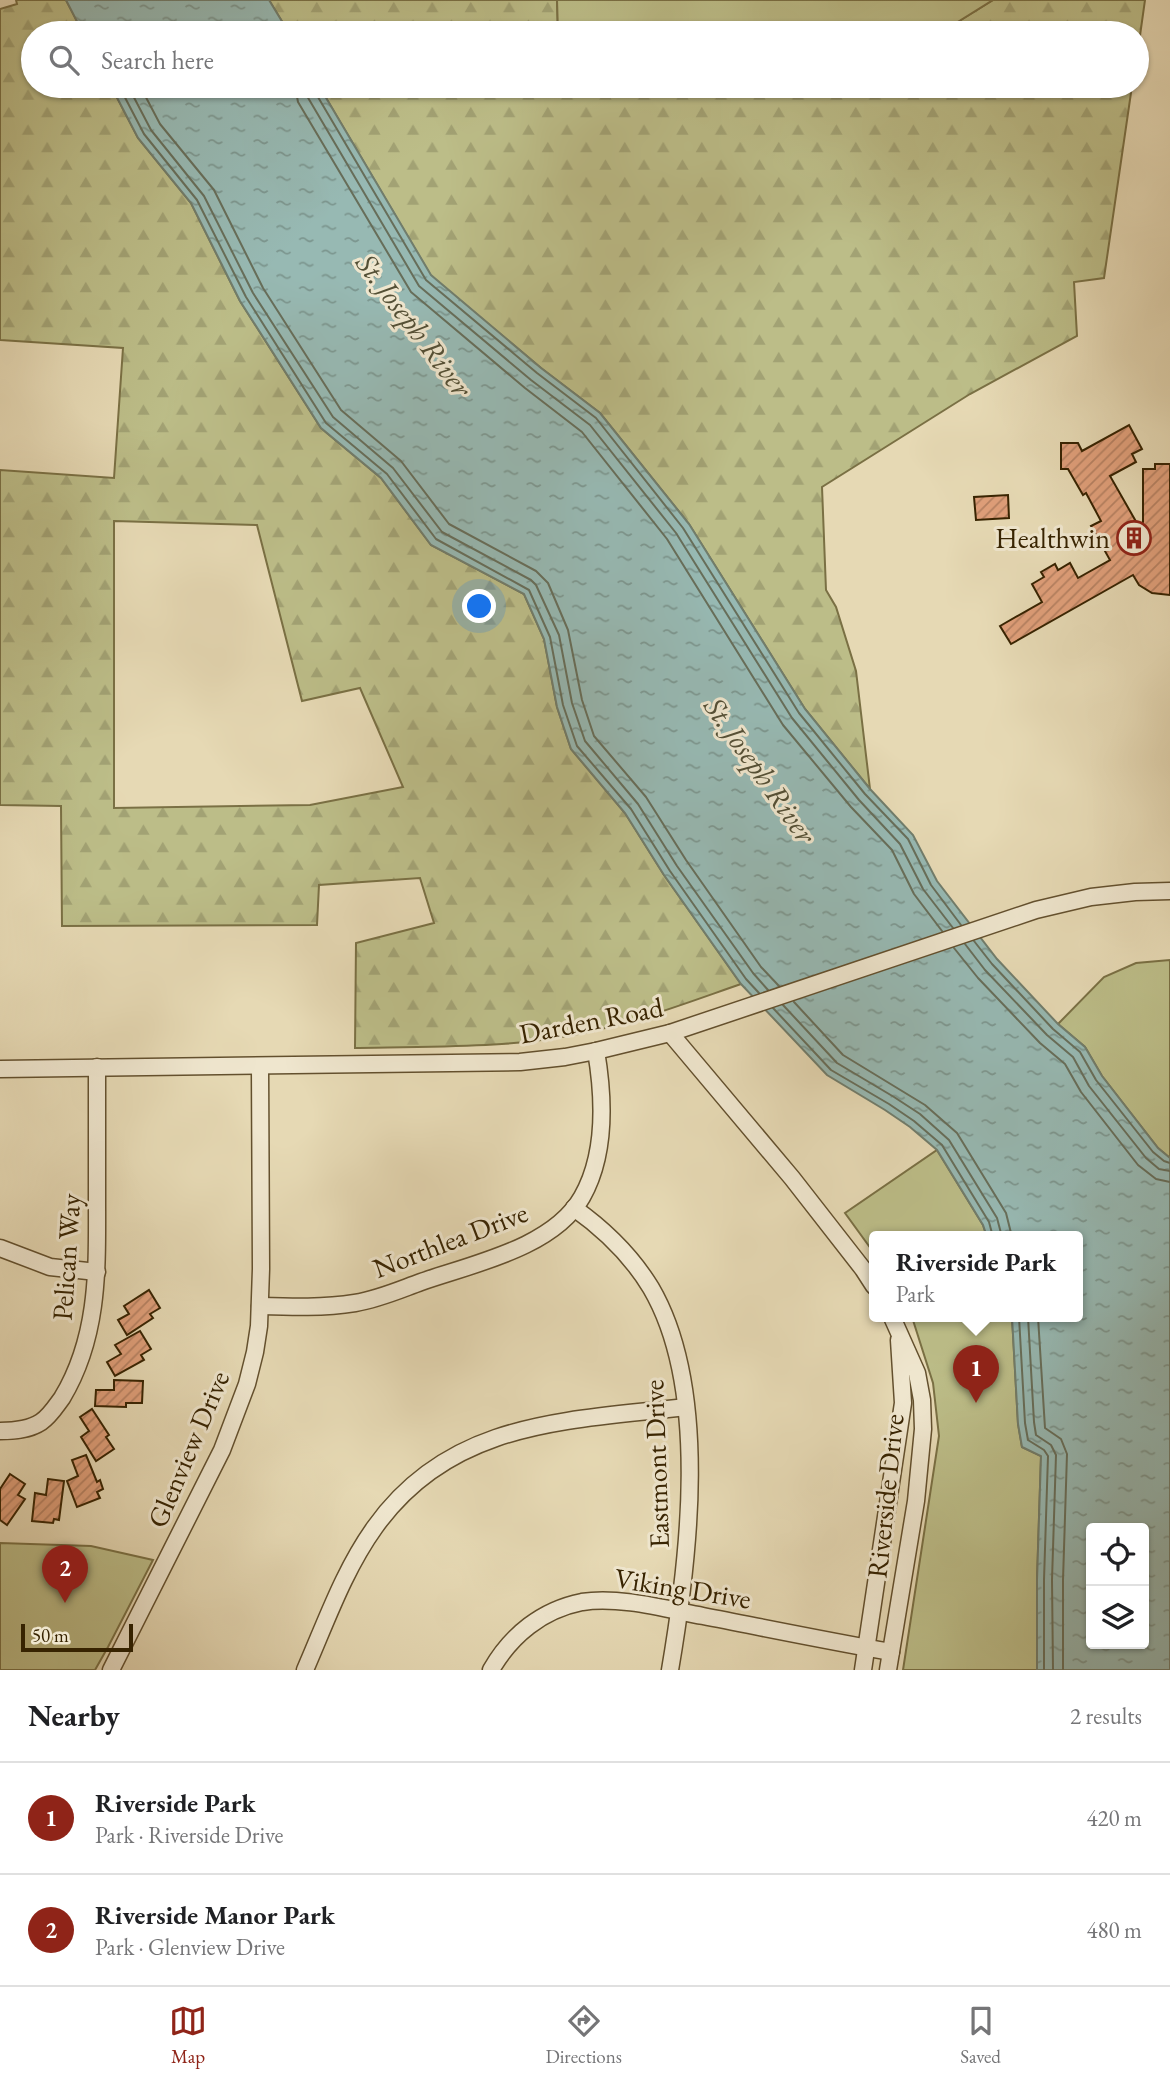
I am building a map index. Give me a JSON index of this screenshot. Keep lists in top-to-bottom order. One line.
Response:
{"streets":{"street":["Darden Road","Northlea Drive","Pelican Way","Glenview Drive","Eastmont Drive","Riverside Drive","Viking Drive"]},"crossings":[["Darden Road","Northlea Drive"],["Darden Road","Pelican Way"],["Darden Road","Glenview Drive"],["Northlea Drive","Glenview Drive"],["Northlea Drive","Eastmont Drive"],["Eastmont Drive","Viking Drive"],["Riverside Drive","Viking Drive"]],"water":["St. Joseph River"],"places":{"building":["Healthwin"]},"scale_bar":"50 m","page":{"search":"Search here","popup":["Riverside Park","Park"],"pins":["1","2"],"scale":"50 m","heading":["Nearby","2 results"],"list":[{"mark":"1","name":"Riverside Park","note":"Park · Riverside Drive","value":"420 m"},{"mark":"2","name":"Riverside Manor Park","note":"Park · Glenview Drive","value":"480 m"}],"nav":["Map","Directions","Saved"]}}
